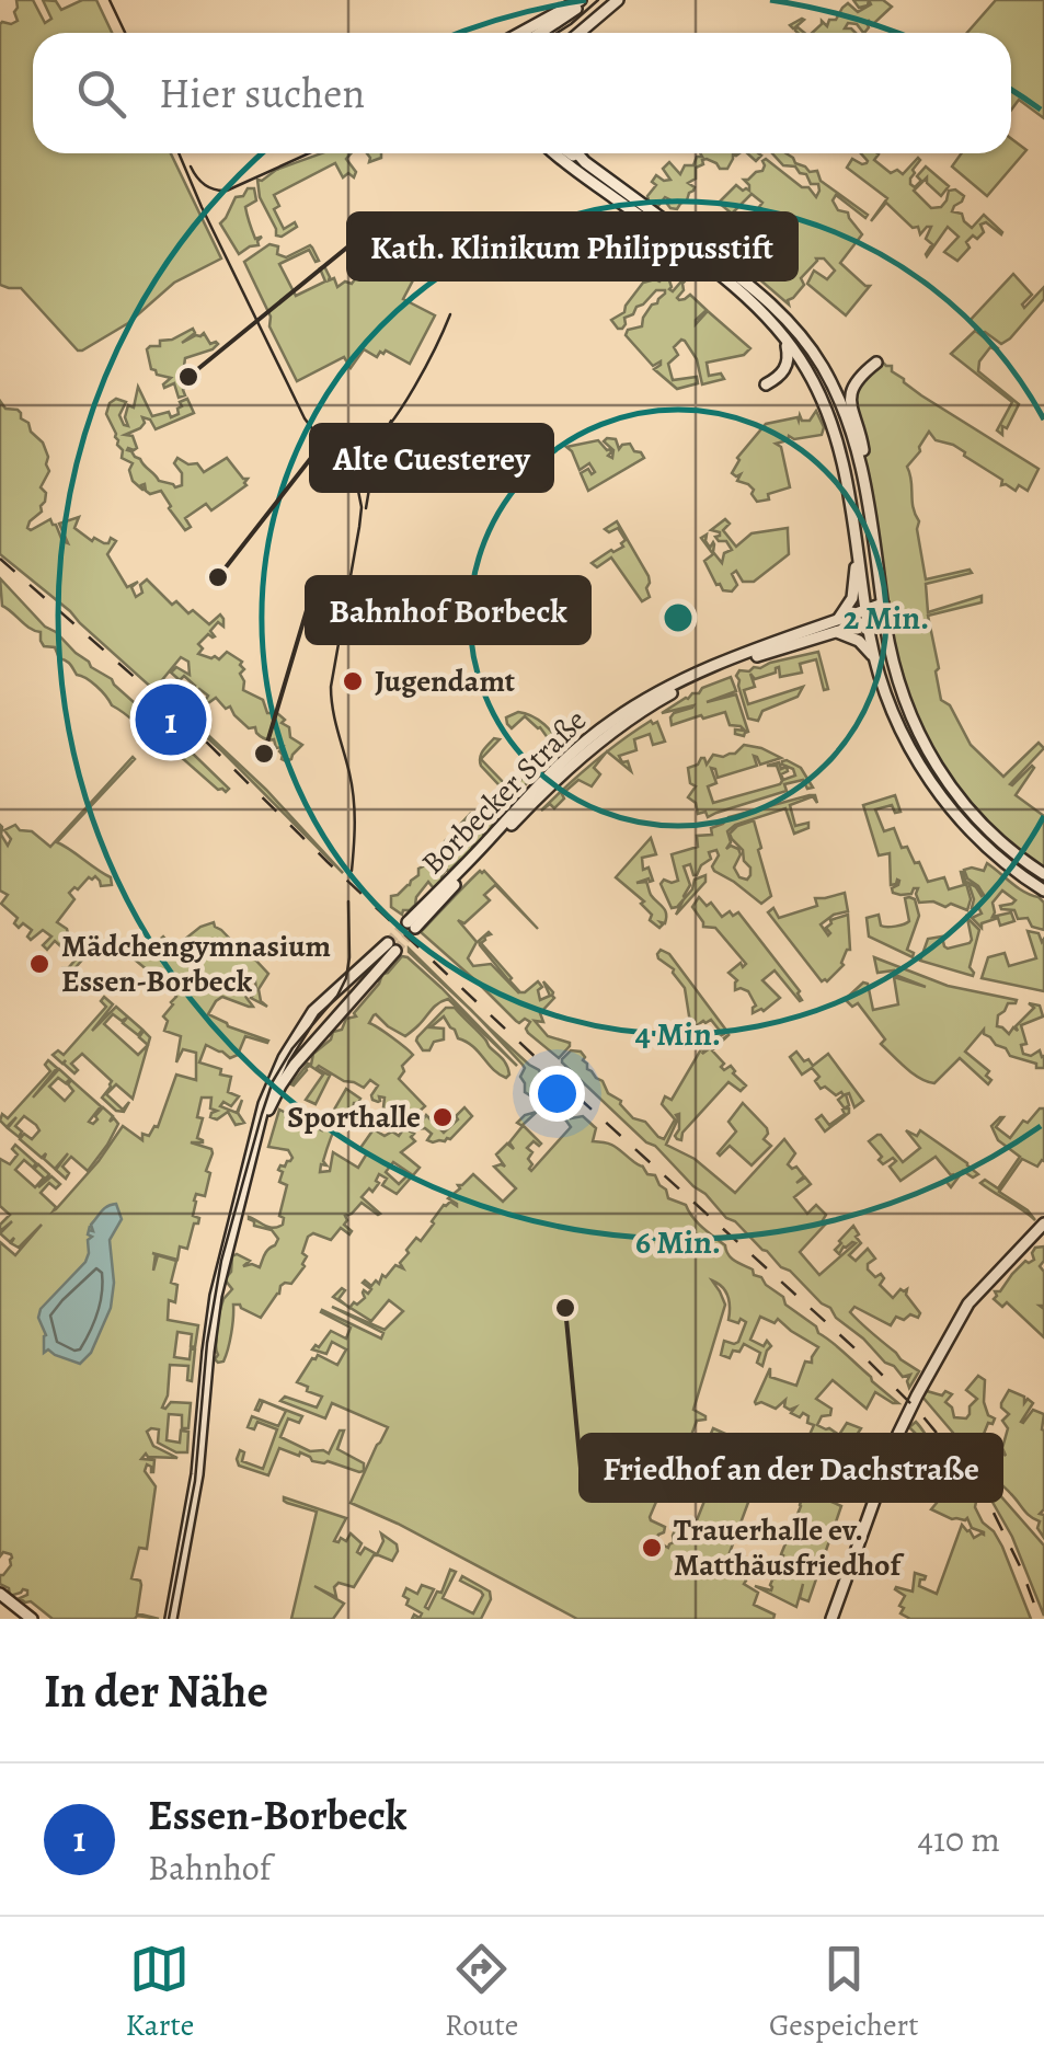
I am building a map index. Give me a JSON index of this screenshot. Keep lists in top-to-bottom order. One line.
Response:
{"streets":{"street":["Borbecker Straße"]},"places":["Kath. Klinikum Philippusstift","Alte Cuesterey","Jugendamt","Bahnhof Borbeck","Mädchengymnasium Essen-Borbeck","Sporthalle","Friedhof an der Dachstraße","Trauerhalle ev. Matthäusfriedhof"],"page":{"search":"Hier suchen","pins":"1","heading":"In der Nähe","list":[{"mark":"1","name":"Essen-Borbeck","note":"Bahnhof","value":"410 m"}],"nav":["Karte","Route","Gespeichert"]},"rings":["2 Min.","4 Min.","6 Min."]}
